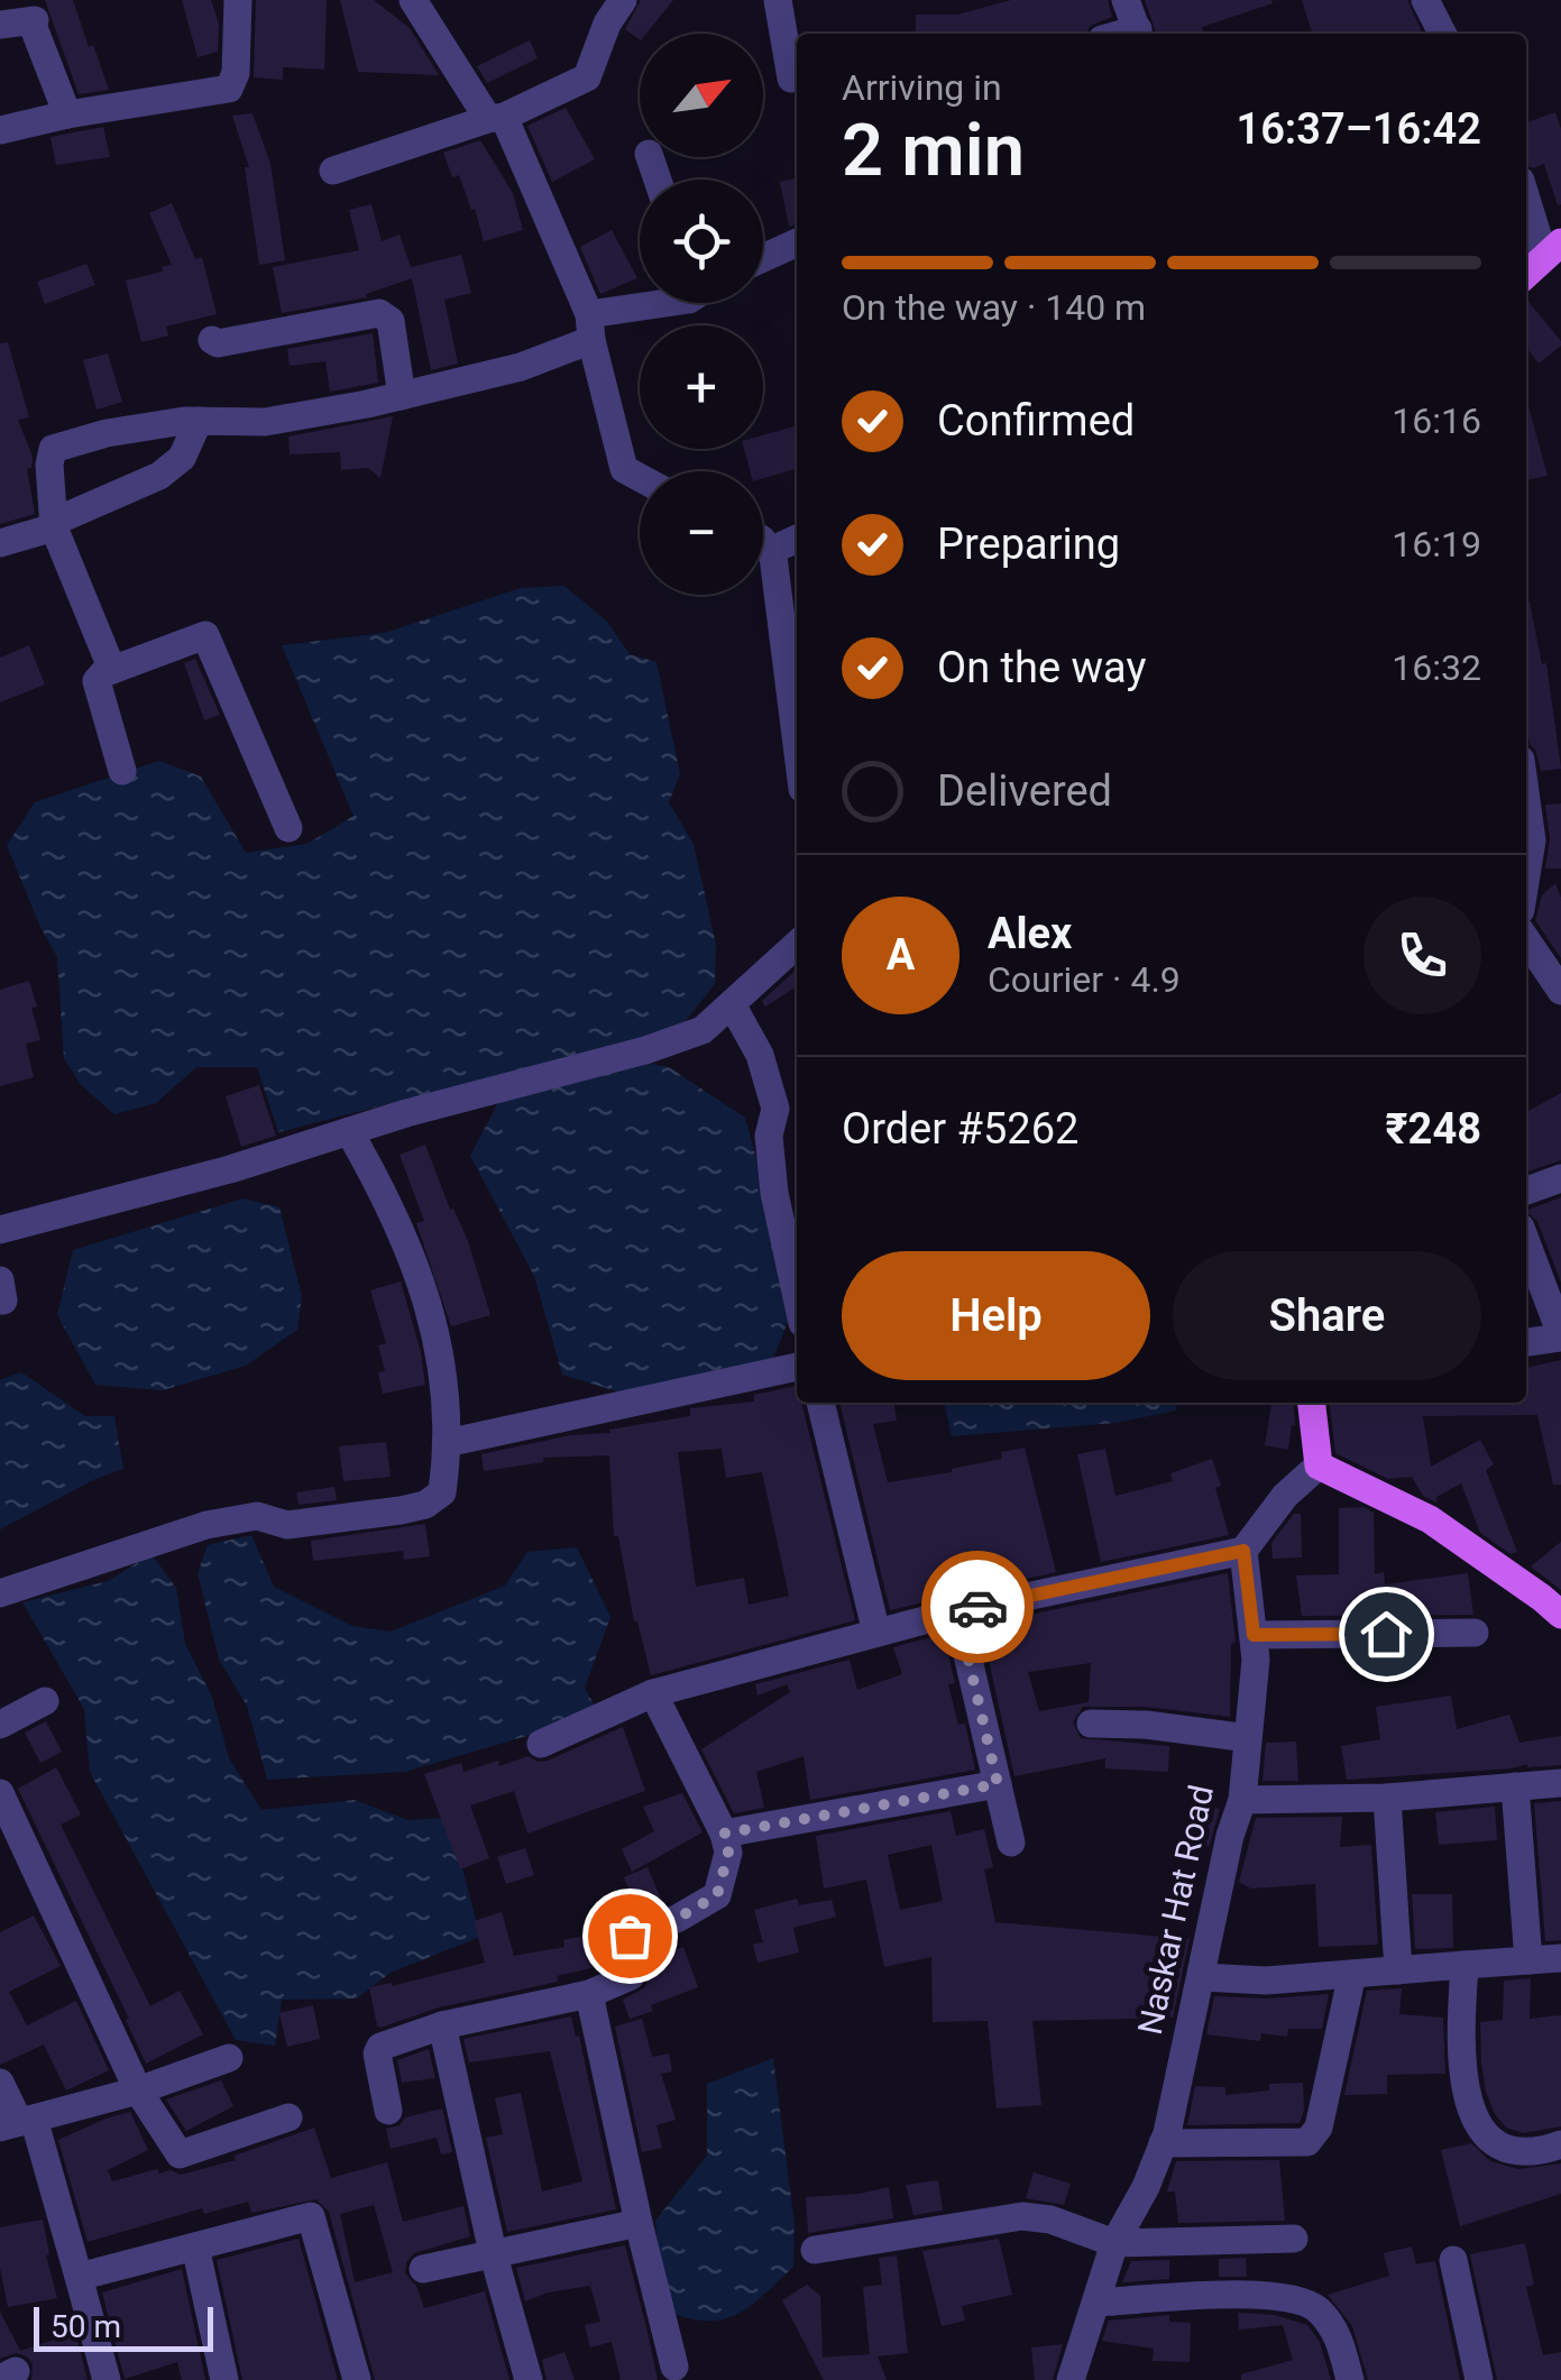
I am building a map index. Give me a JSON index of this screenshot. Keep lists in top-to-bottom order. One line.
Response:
{"streets":{"street":["Naskar Hat Road"]},"scale_bar":"50 m","north":"top right","page":{"map_buttons":["+","−"],"heading":["2 min","Arriving in","16:37–16:42"],"panel":["Alex","Courier · 4.9","Order #5262","₹248"],"bar":"On the way · 140 m","list":[["Confirmed","16:16"],["Preparing","16:19"],["On the way","16:32"],"Delivered"],"round":"A","buttons":["Help","Share"],"scale":"50 m"}}
